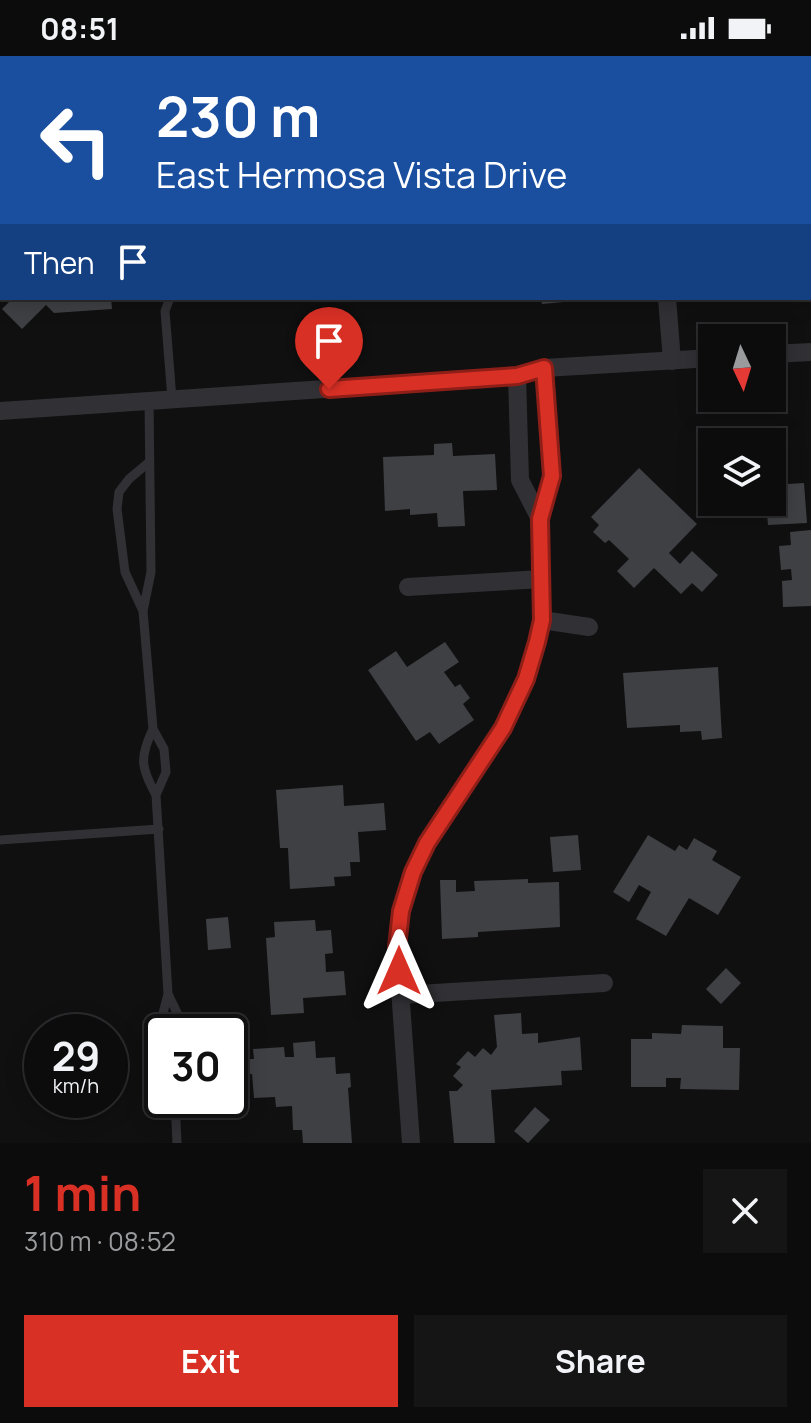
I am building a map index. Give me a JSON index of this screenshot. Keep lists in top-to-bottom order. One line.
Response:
{"north":"bottom","page":{"status":"08:51","turn":["230 m","East Hermosa Vista Drive"],"then":"Then","speed":"29 km/h","limit":"30","heading":["1 min","310 m · 08:52"],"buttons":["Exit","Share"]}}
